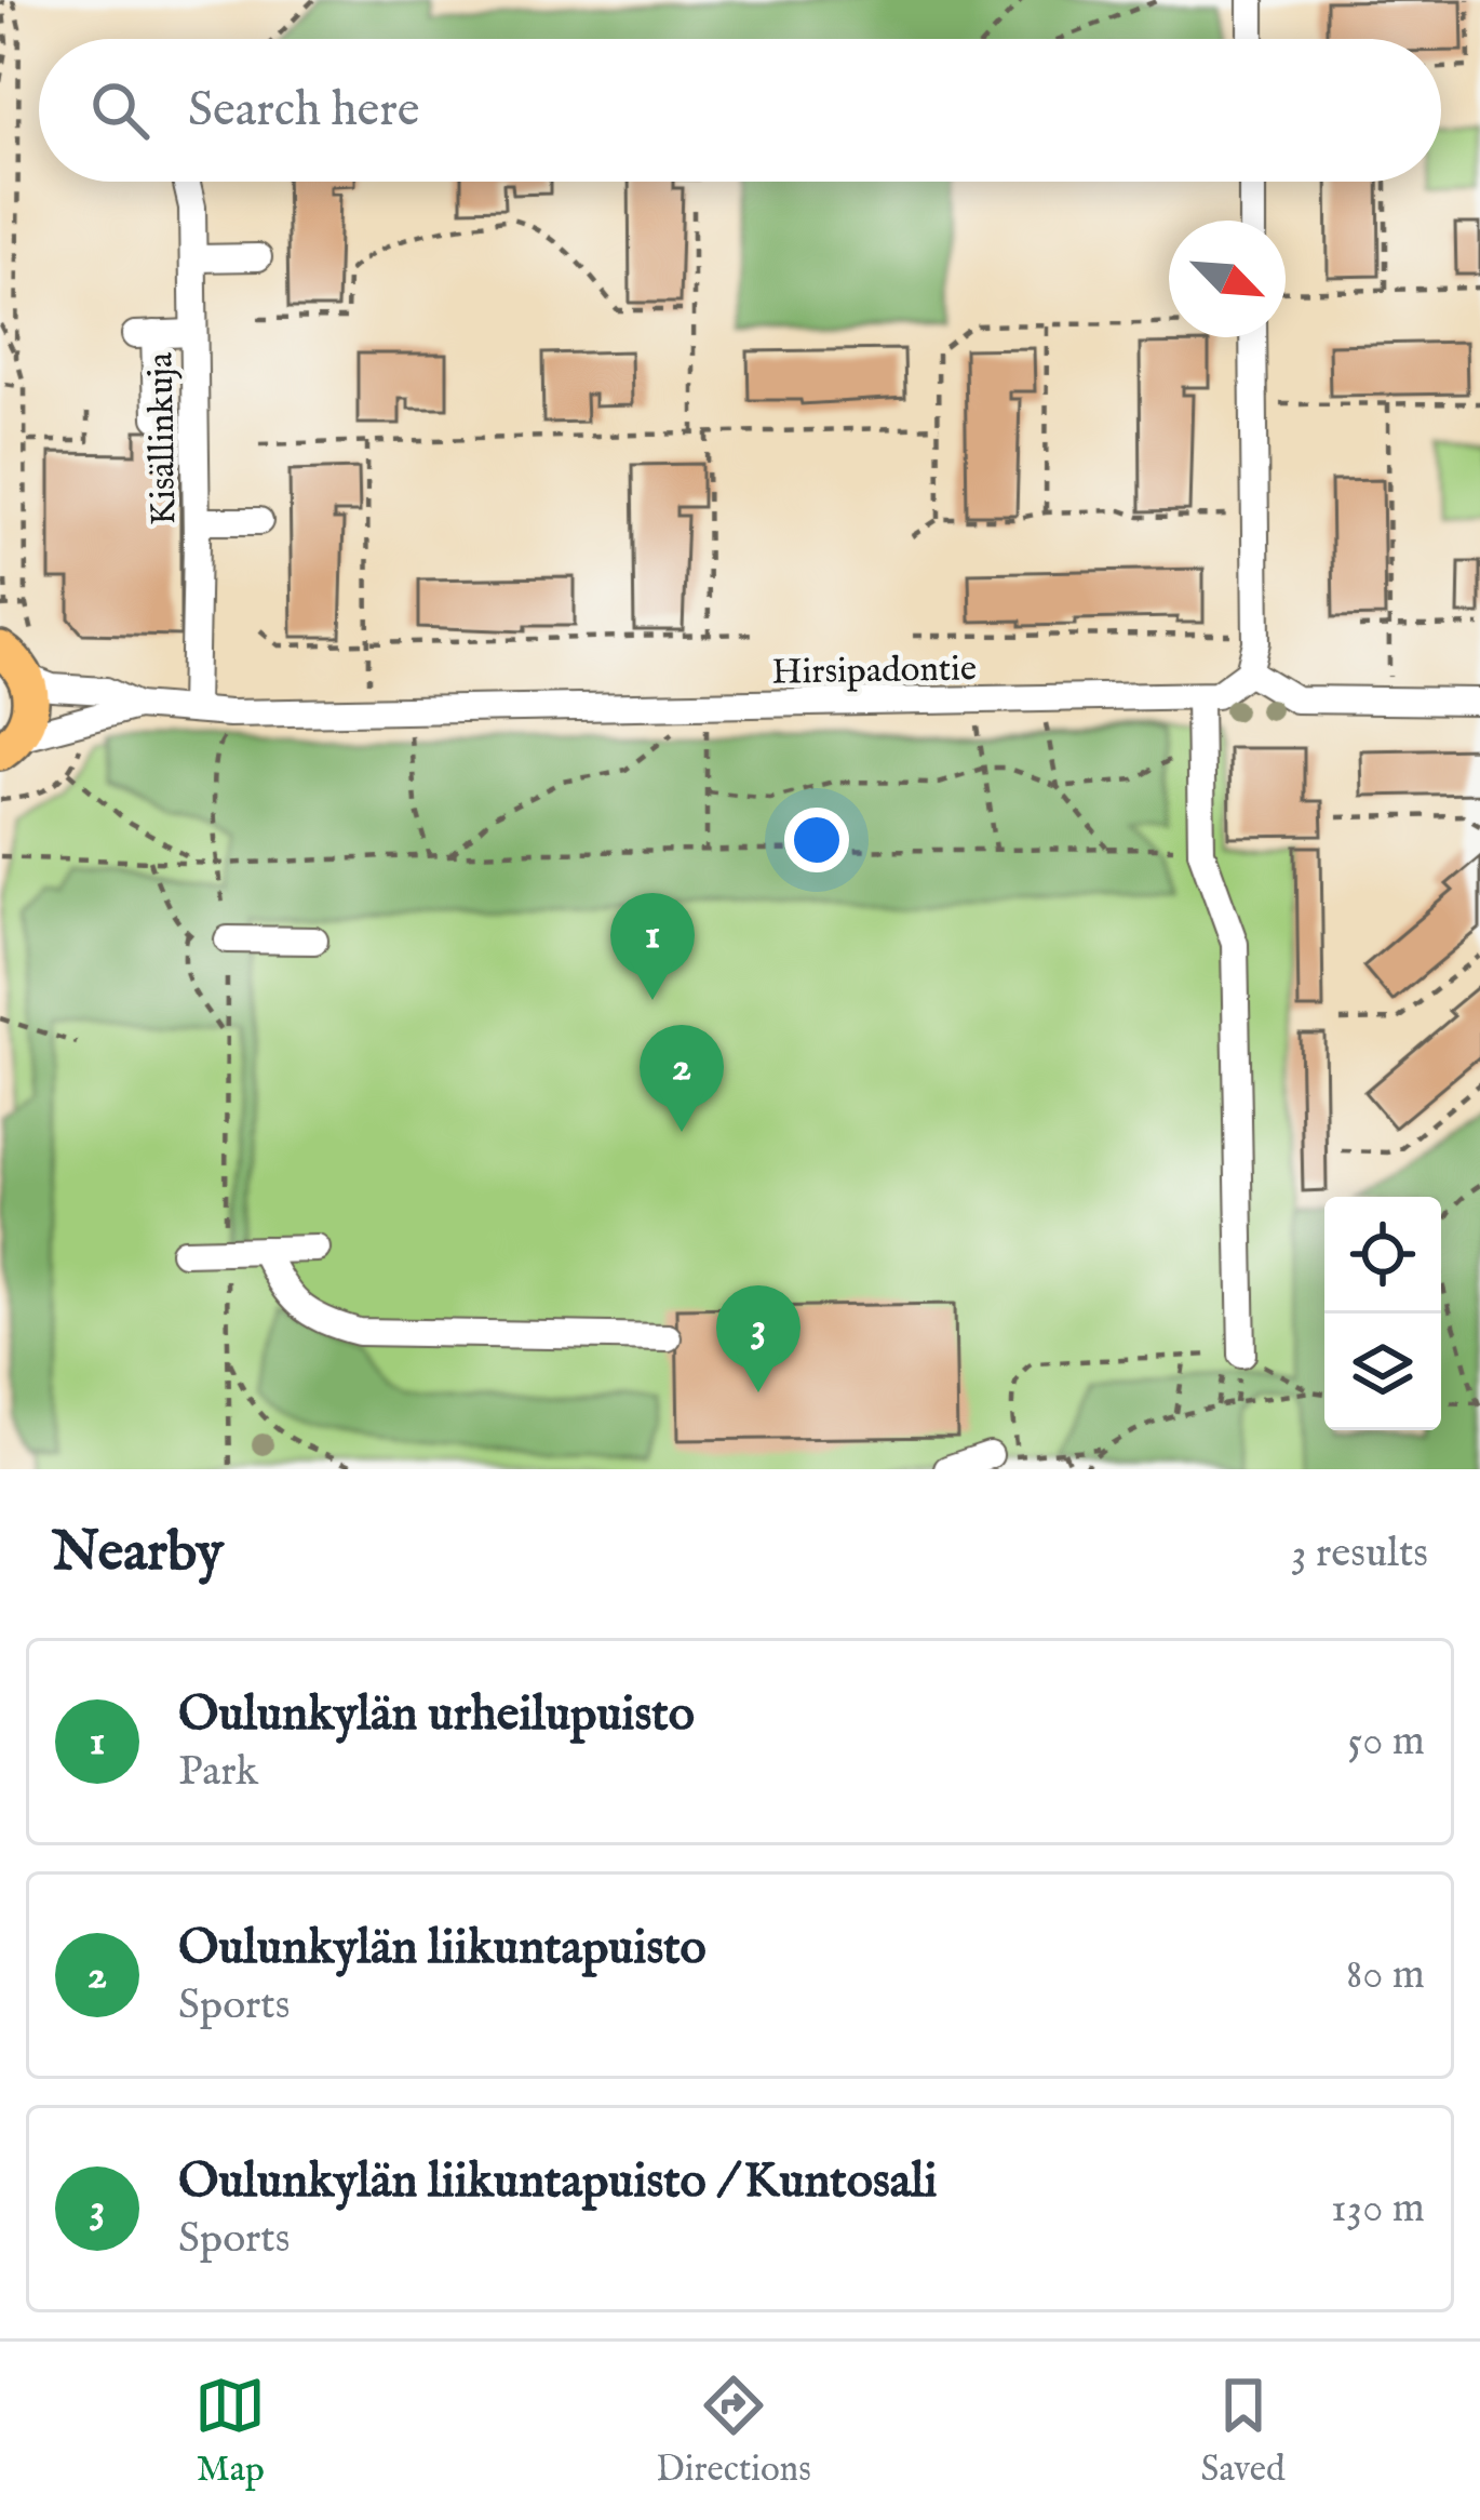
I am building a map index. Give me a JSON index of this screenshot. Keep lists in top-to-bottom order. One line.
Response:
{"streets":{"street":["Kisällinkuja","Hirsipadontie"]},"crossings":[["Kisällinkuja","Hirsipadontie"]],"north":"bottom right","page":{"search":"Search here","pins":["1","2","3"],"heading":["Nearby","3 results"],"list":[{"mark":"1","name":"Oulunkylän urheilupuisto","note":"Park","value":"50 m"},{"mark":"2","name":"Oulunkylän liikuntapuisto","note":"Sports","value":"80 m"},{"mark":"3","name":"Oulunkylän liikuntapuisto / Kuntosali","note":"Sports","value":"130 m"}],"nav":["Map","Directions","Saved"]}}
